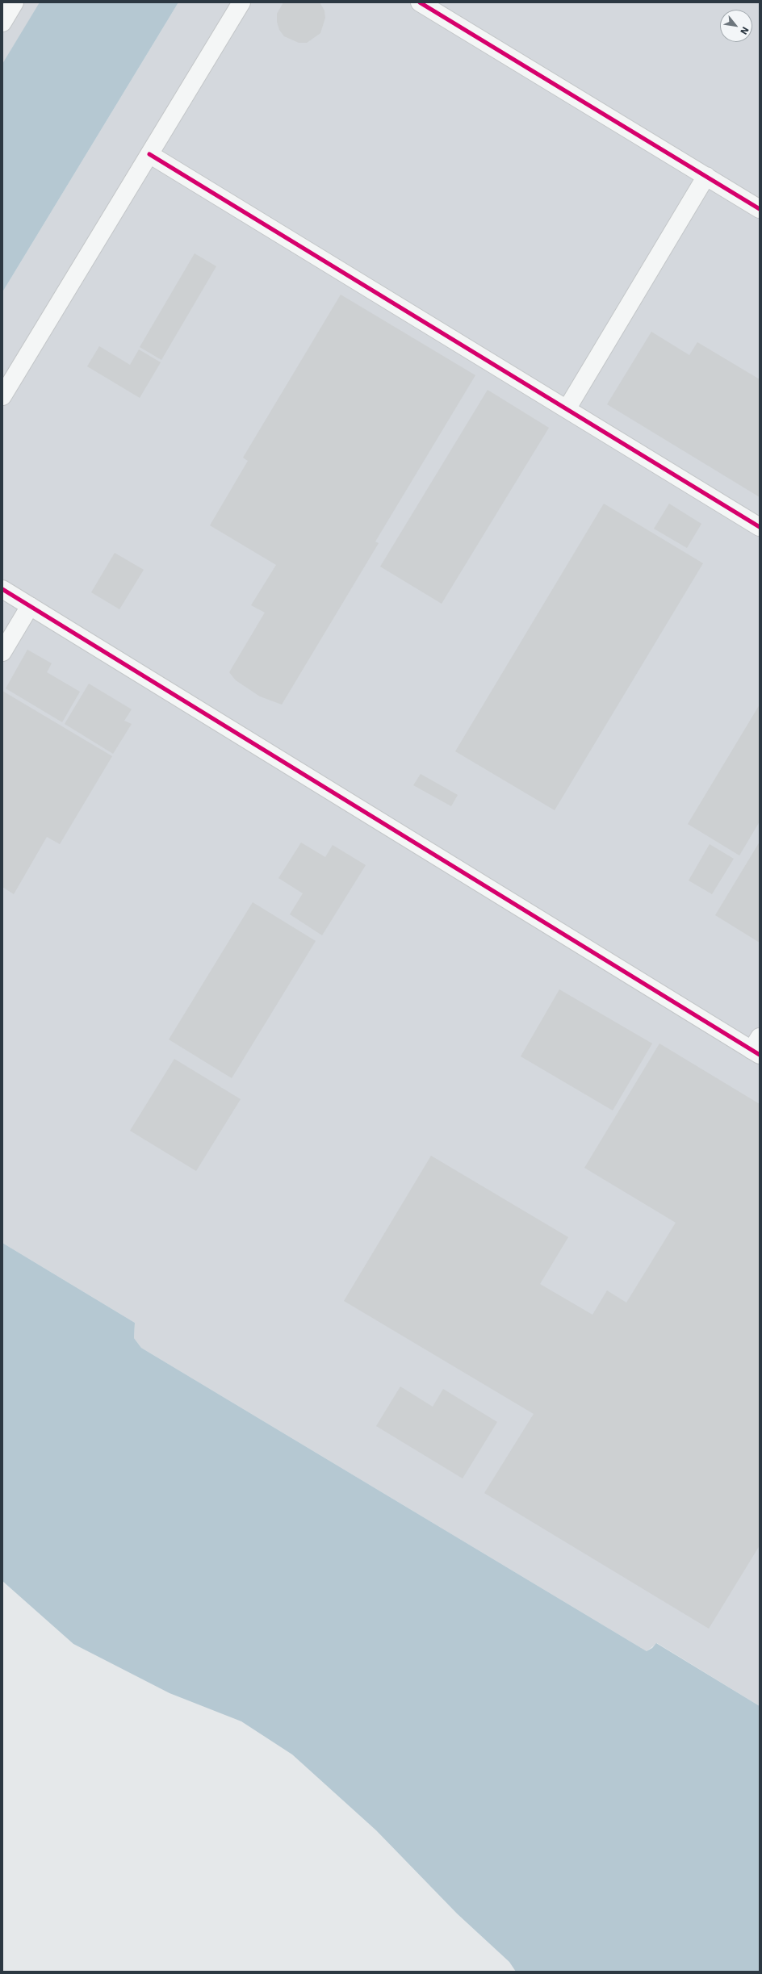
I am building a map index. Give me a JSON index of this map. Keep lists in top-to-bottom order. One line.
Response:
{"north":"bottom right"}
